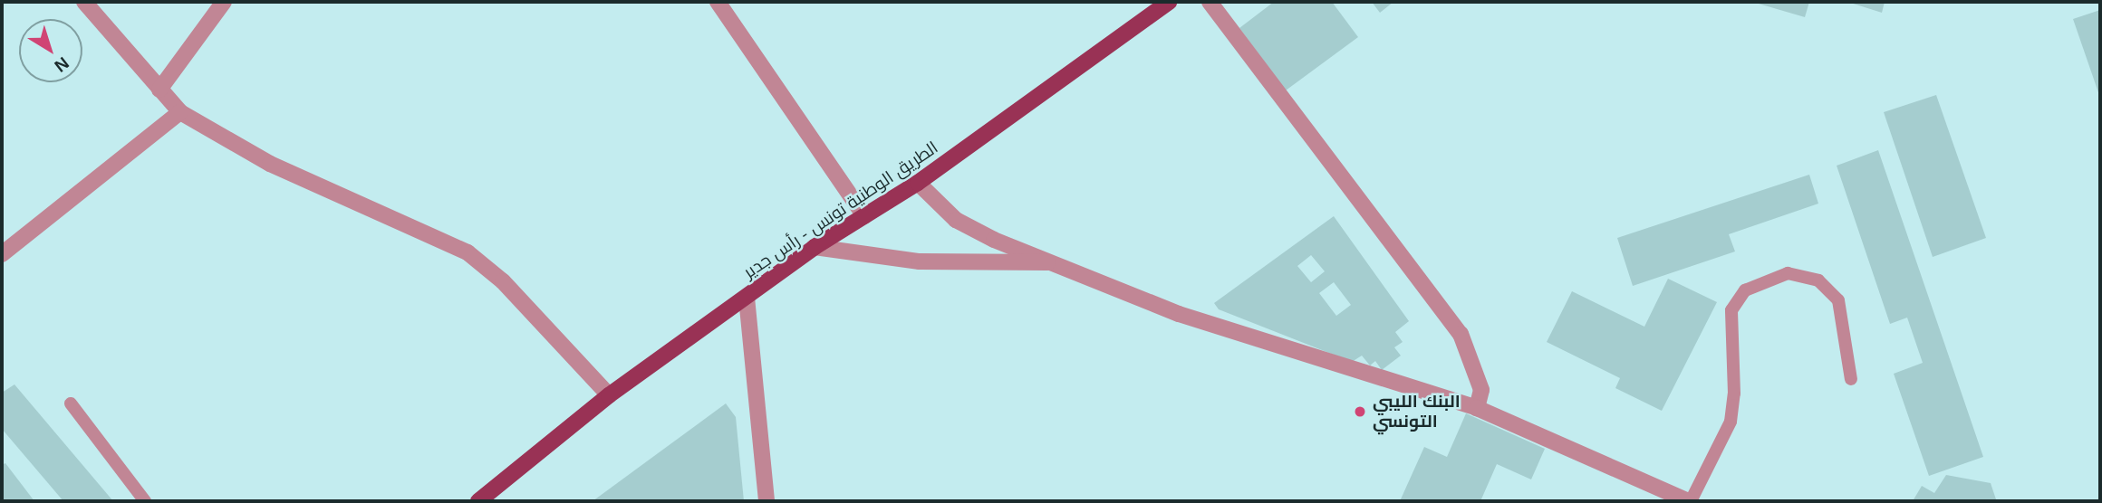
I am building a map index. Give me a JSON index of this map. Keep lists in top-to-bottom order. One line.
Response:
{"streets":{"main road":["الطريق الوطنية تونس - رأس جدير"]},"places":["البنك الليبي التونسي"],"north":"bottom right"}
